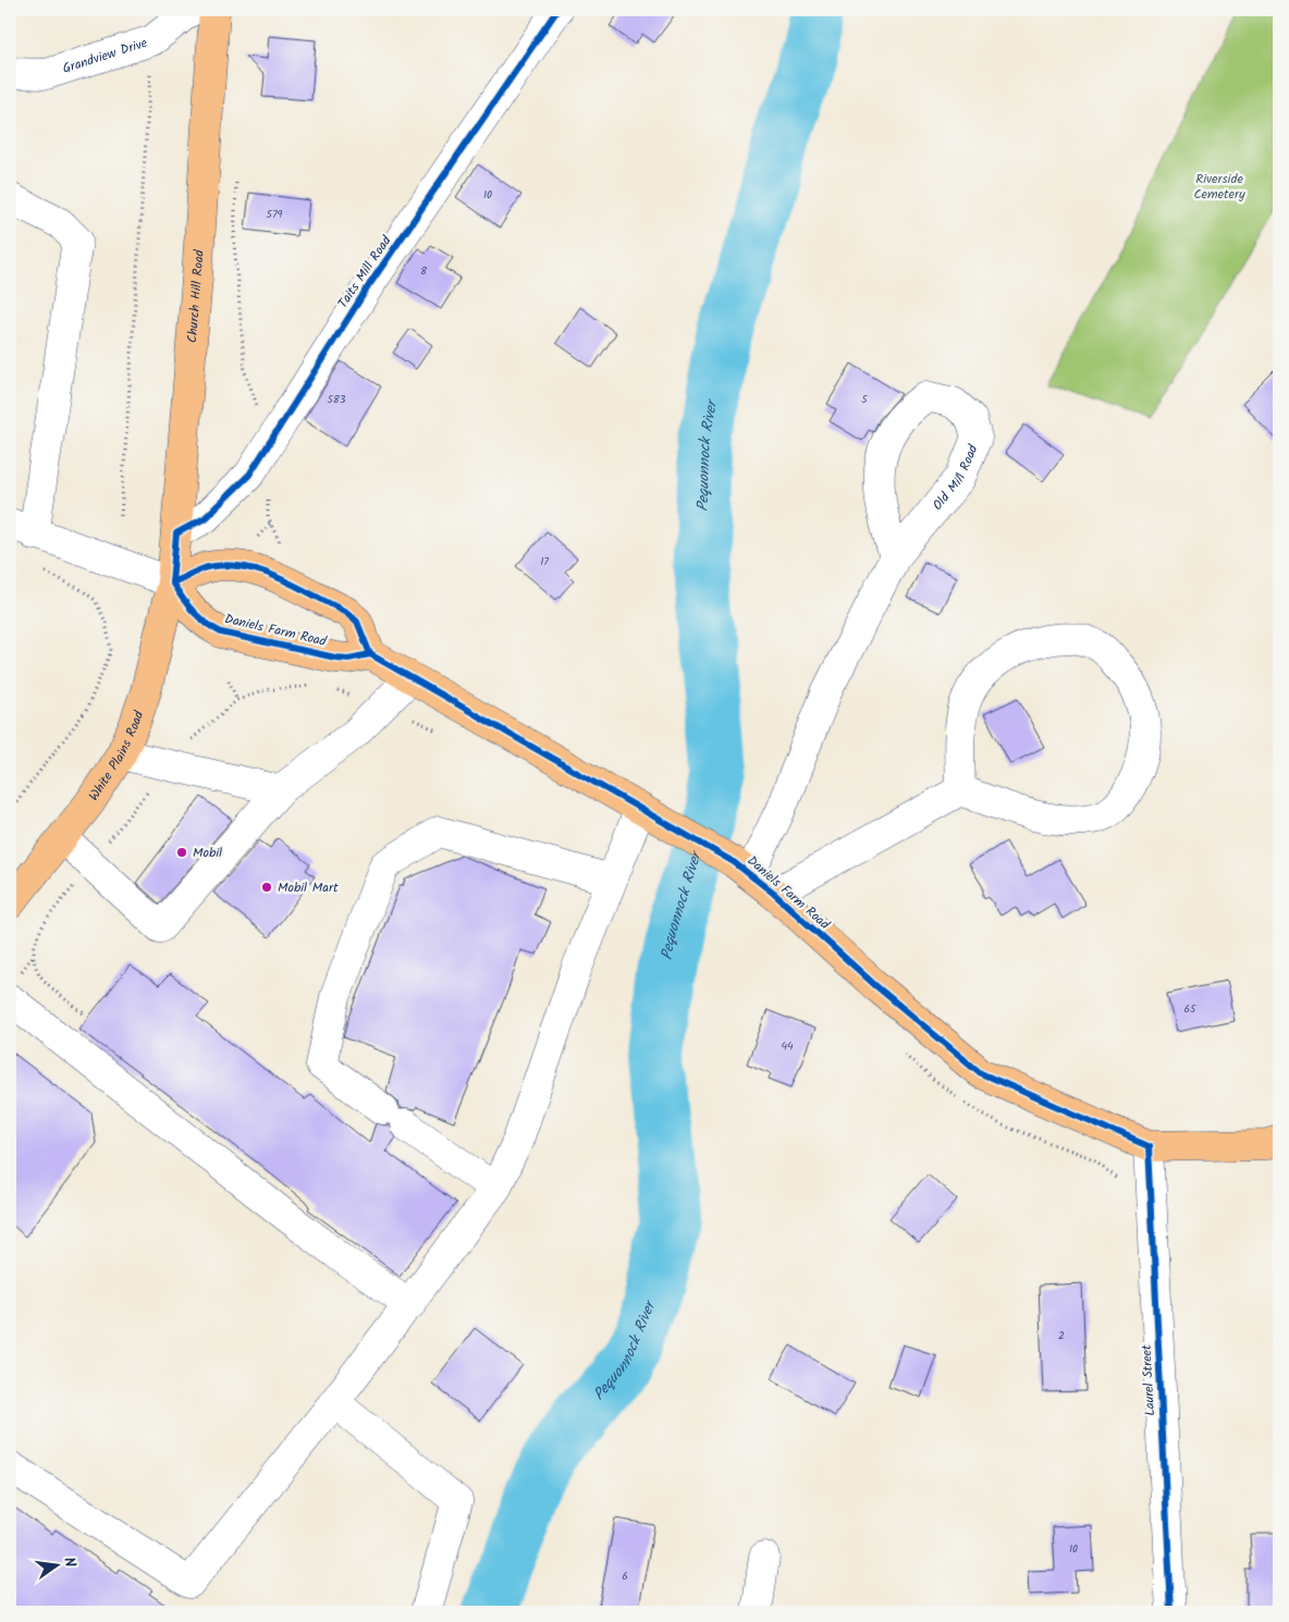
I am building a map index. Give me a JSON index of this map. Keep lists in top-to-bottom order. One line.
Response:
{"streets":{"main road":["Church Hill Road","Daniels Farm Road","White Plains Road"],"street":["Grandview Drive","Taits Mill Road","Old Mill Road","Laurel Street"]},"crossings":[["Taits Mill Road","Church Hill Road"],["Church Hill Road","Daniels Farm Road"],["Church Hill Road","White Plains Road"],["Old Mill Road","Daniels Farm Road"],["Daniels Farm Road","White Plains Road"],["Daniels Farm Road","Laurel Street"]],"water":["Pequonnock River"],"parks":["Riverside Cemetery"],"places":["Mobil","Mobil Mart"],"house_numbers":["10","579","8","583","5","17","65","44","2","10","6"],"north":"right"}
